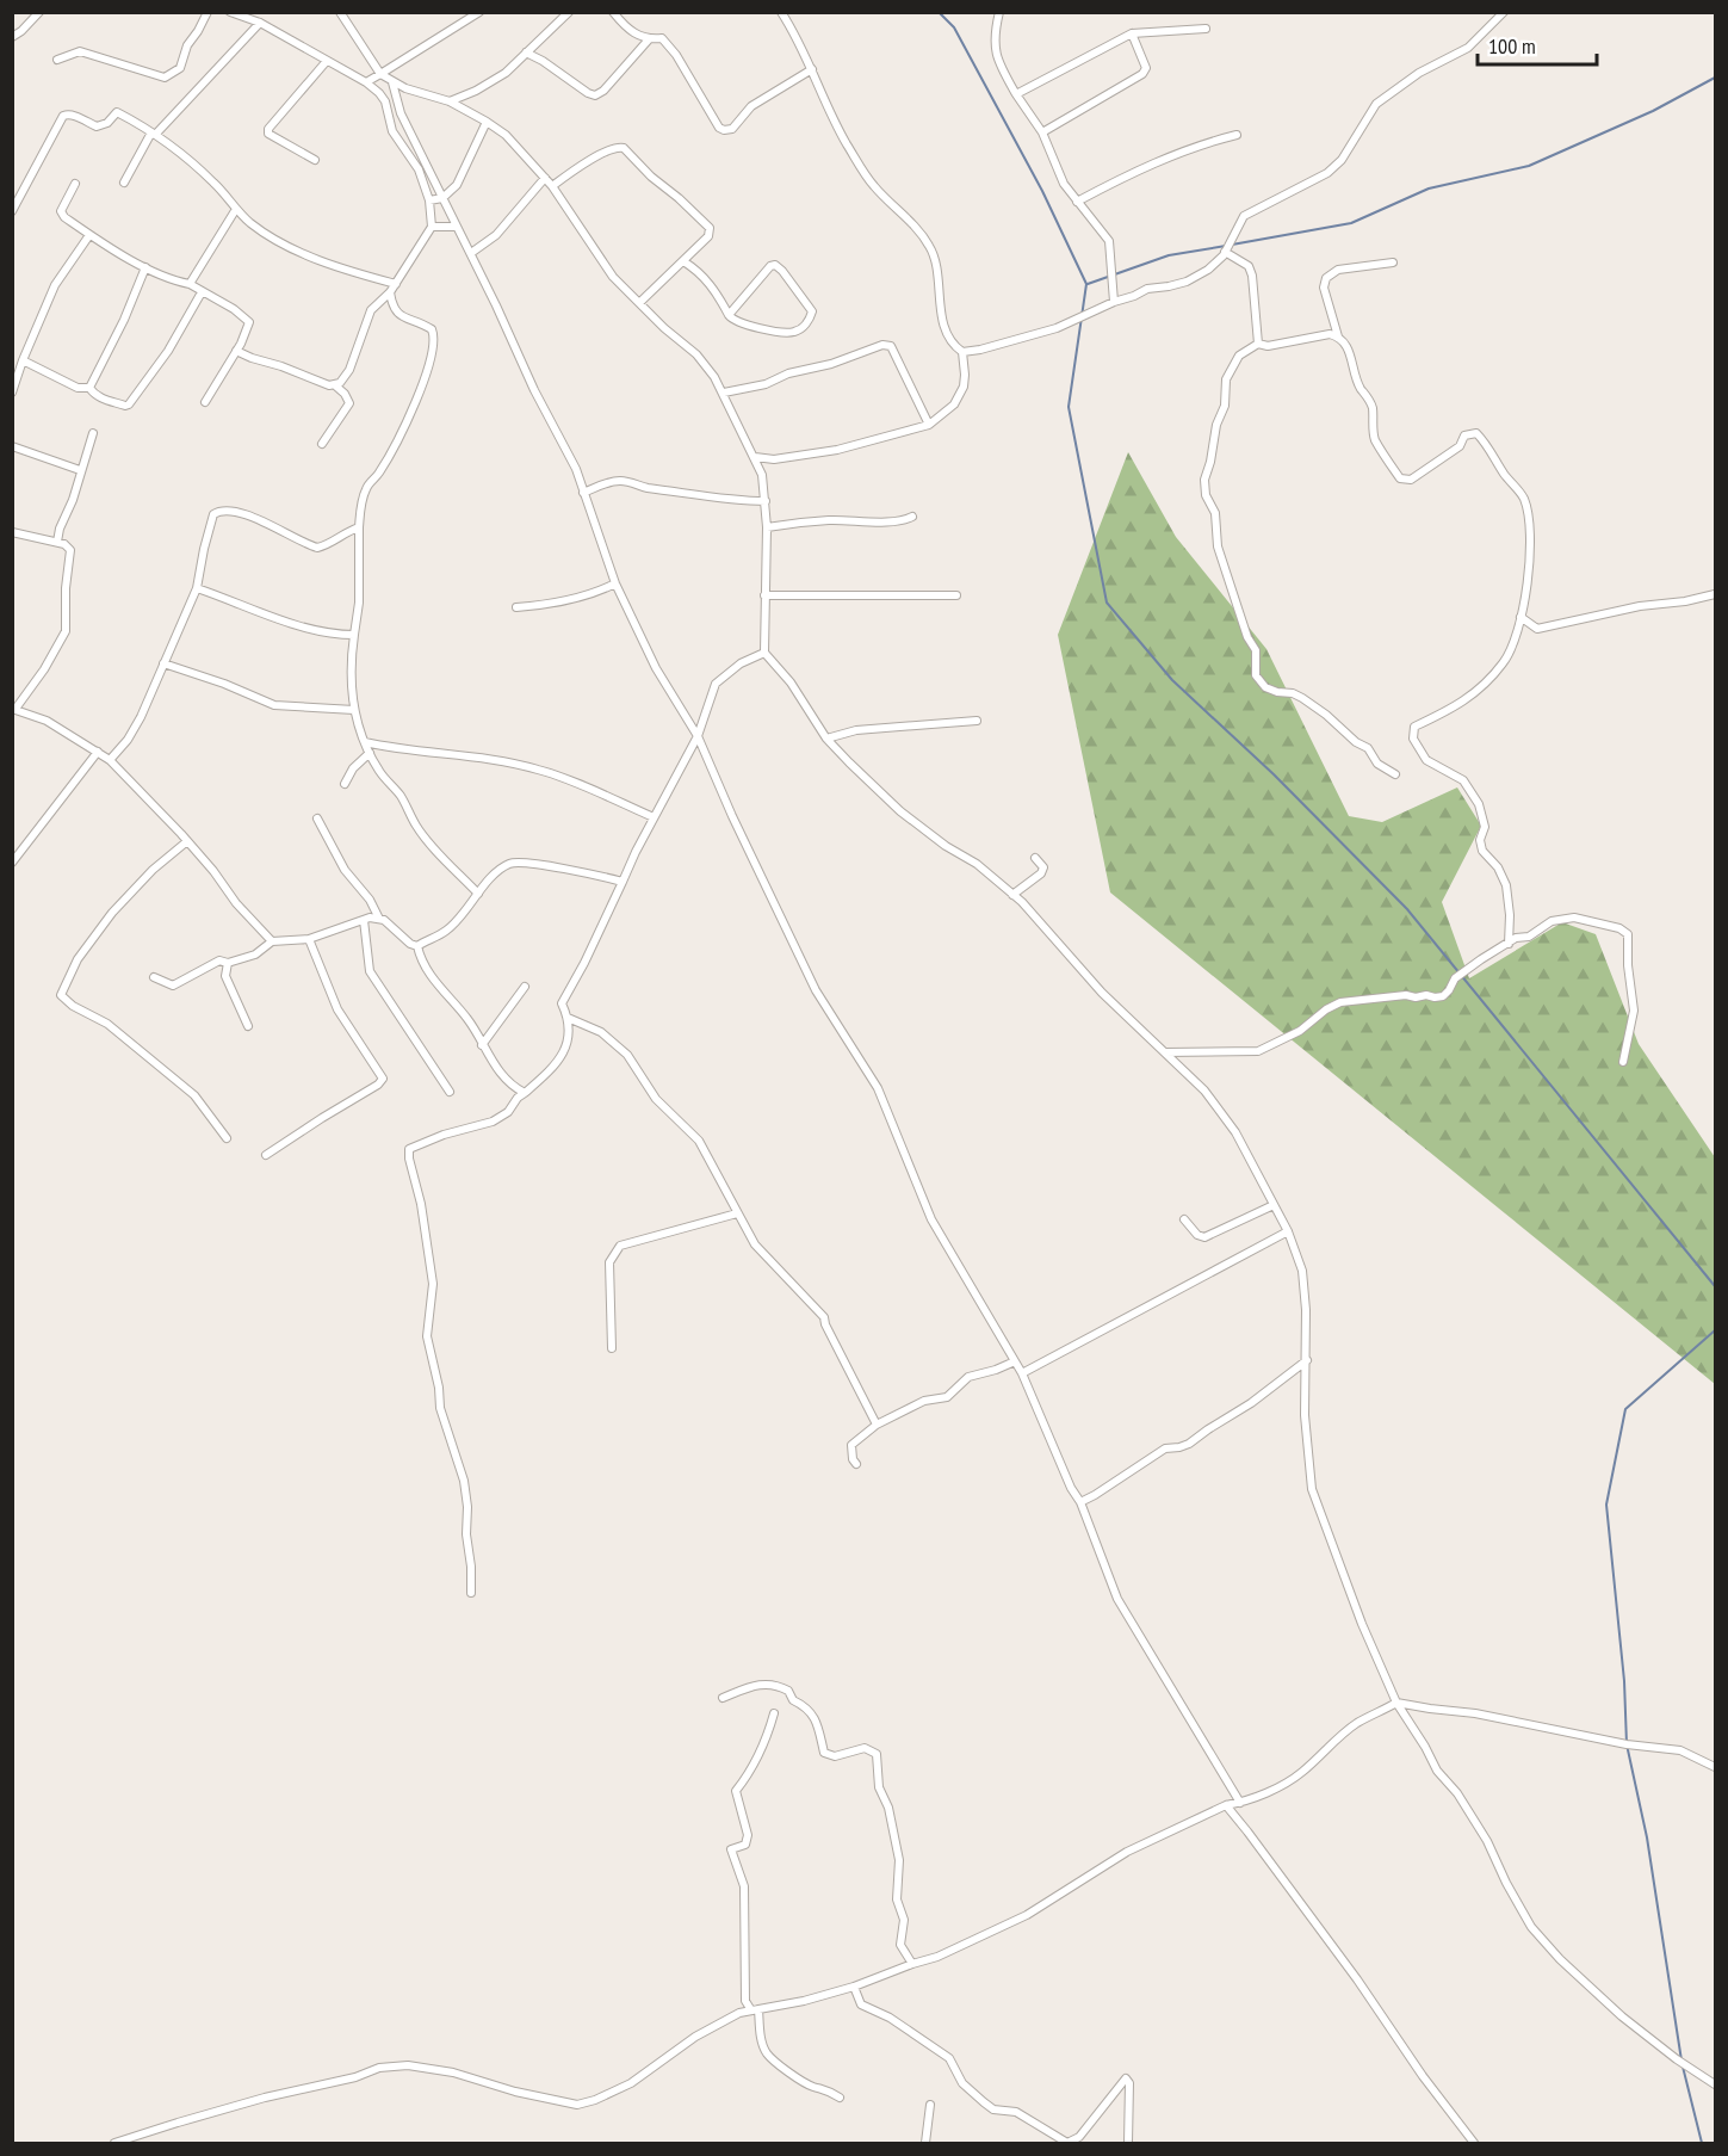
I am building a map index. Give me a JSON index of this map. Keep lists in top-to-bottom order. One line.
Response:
{"scale_bar":"100 m"}
